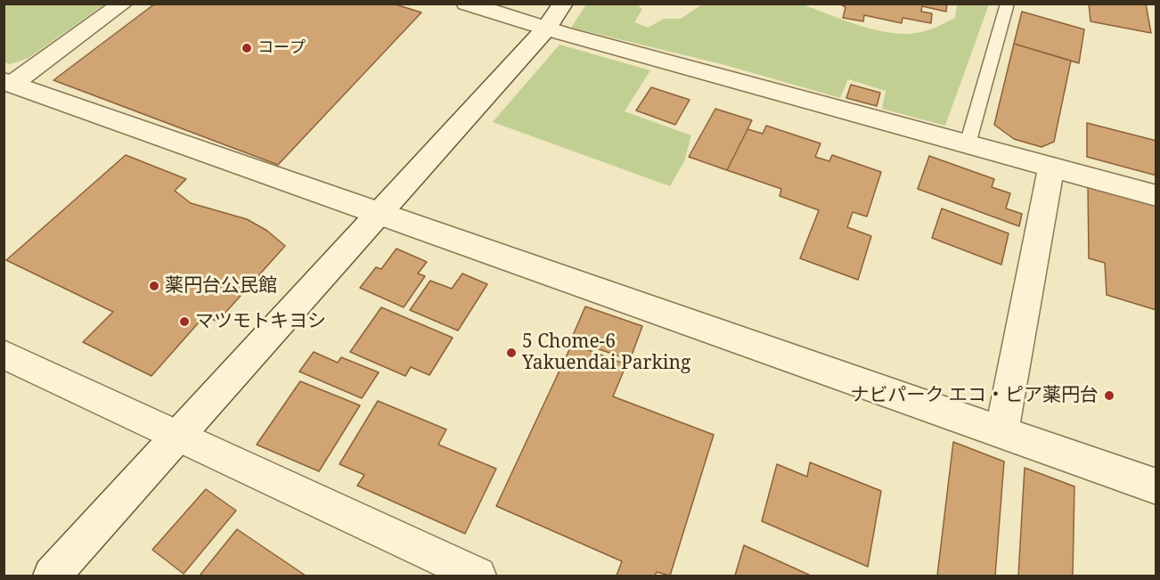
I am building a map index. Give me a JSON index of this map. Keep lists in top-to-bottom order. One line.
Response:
{"places":["コープ","薬円台公民館","マツモトキヨシ","5 Chome-6 Yakuendai Parking","ナビパーク エコ・ピア薬円台"]}
